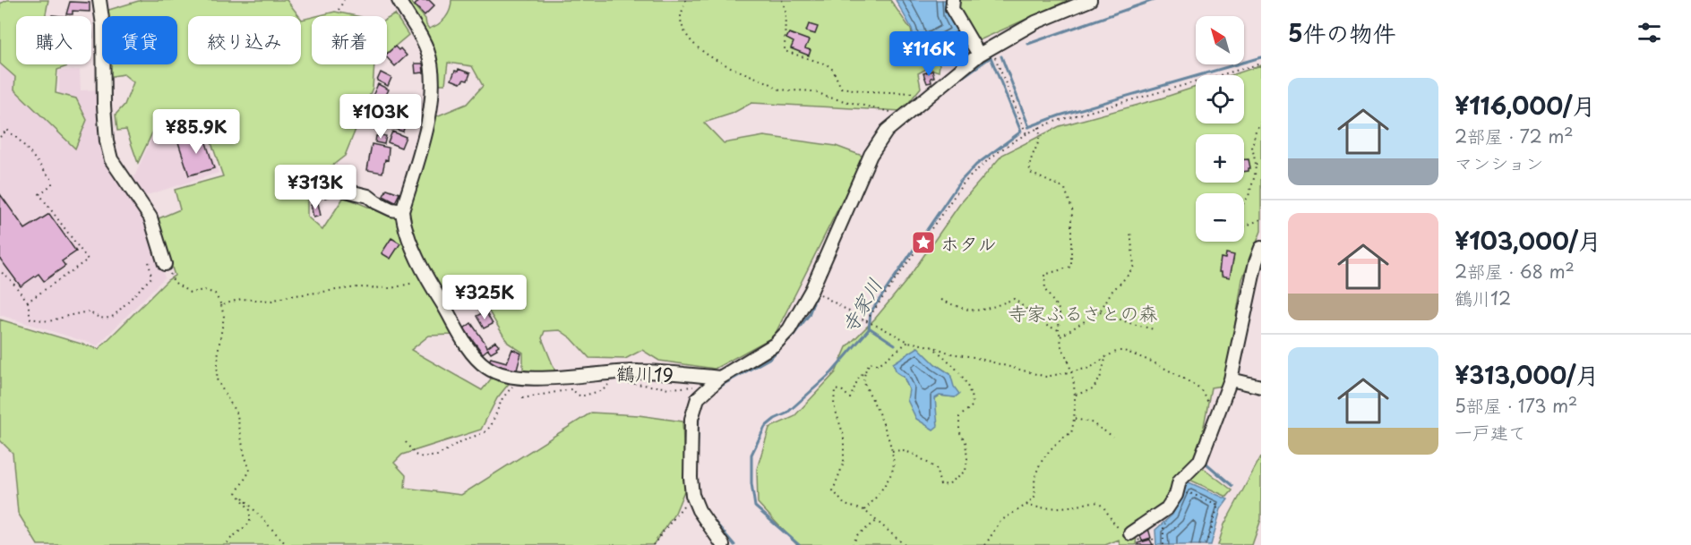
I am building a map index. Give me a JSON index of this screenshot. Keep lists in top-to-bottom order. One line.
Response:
{"streets":{"path":["鶴川19"]},"water":["寺家川"],"parks":["寺家ふるさとの森"],"places":{"place":["ホタル"]},"north":"top left","page":{"heading":"5件の物件","map_buttons":["+","−"],"chip":["購入","賃貸","絞り込み","新着"],"price":["¥116K","¥103K","¥85.9K","¥313K","¥325K"],"list":[{"name":"¥116,000/月","note":"2部屋 · 72 m² · マンション"},{"name":"¥103,000/月","note":"2部屋 · 68 m² · 鶴川12"},{"name":"¥313,000/月","note":"5部屋 · 173 m² · 一戸建て"}]}}
